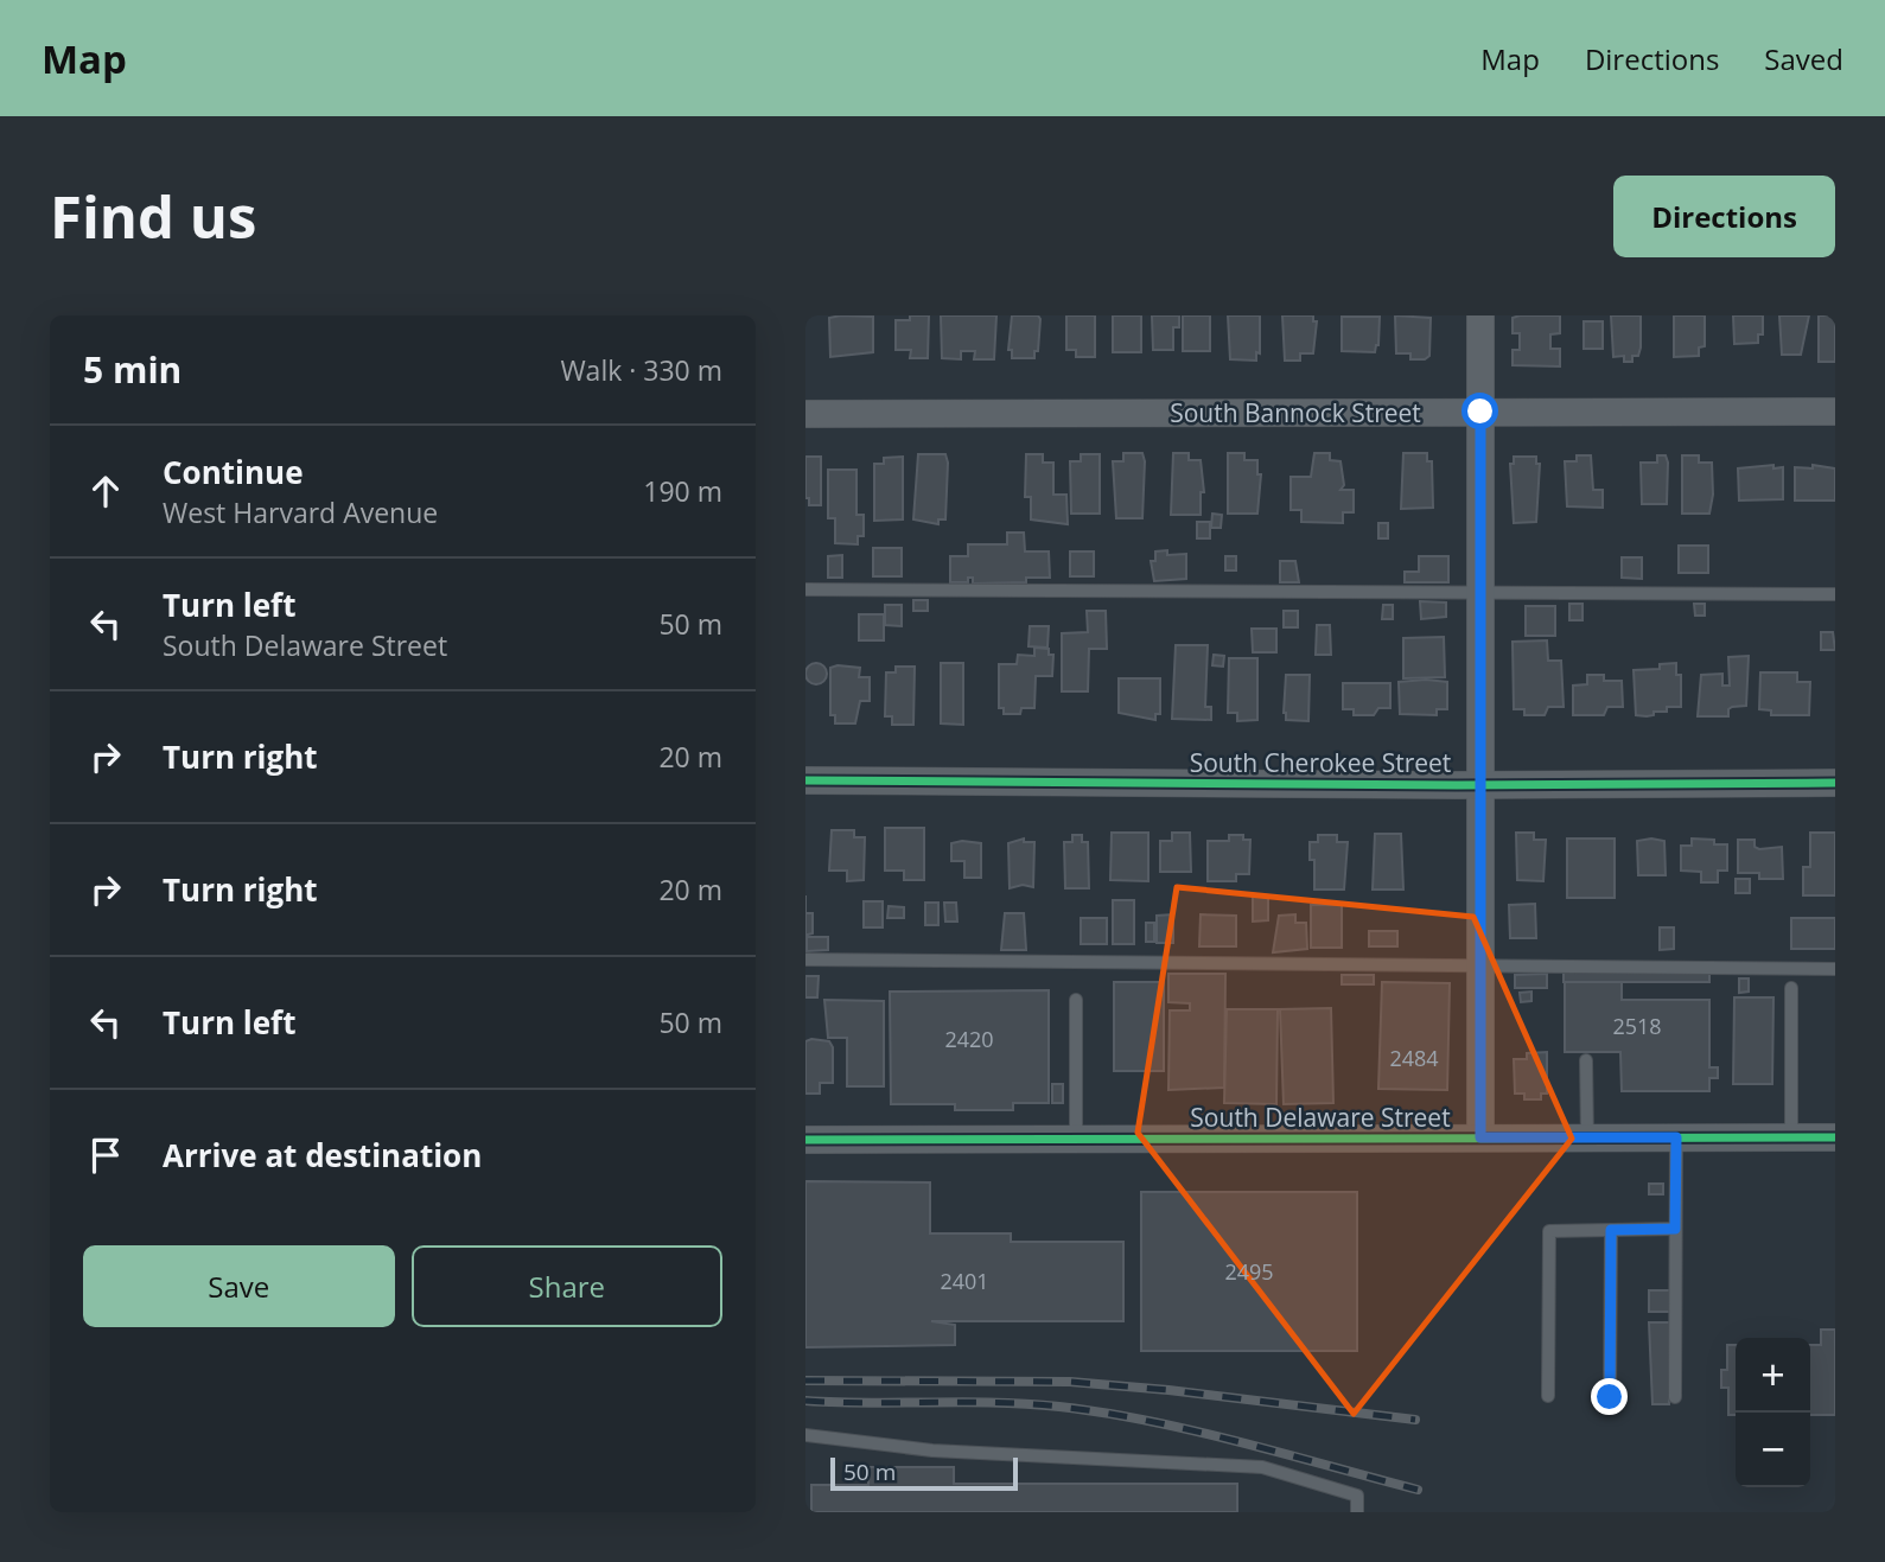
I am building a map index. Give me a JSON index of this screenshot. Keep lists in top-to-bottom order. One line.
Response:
{"streets":{"street":["South Bannock Street","South Cherokee Street","South Delaware Street"]},"house_numbers":["2518","2420","2484","2495","2401"],"scale_bar":"50 m","page":{"header":"Map","nav":["Map","Directions","Saved"],"buttons":["Directions",["Save","Share"]],"title":"Find us","heading":["5 min","Walk · 330 m"],"list":[["Continue","West Harvard Avenue","190 m"],["Turn left","South Delaware Street","50 m"],["Turn right","20 m"],["Turn right","20 m"],["Turn left","50 m"],"Arrive at destination"],"map_buttons":["+","−"],"scale":"50 m"}}
